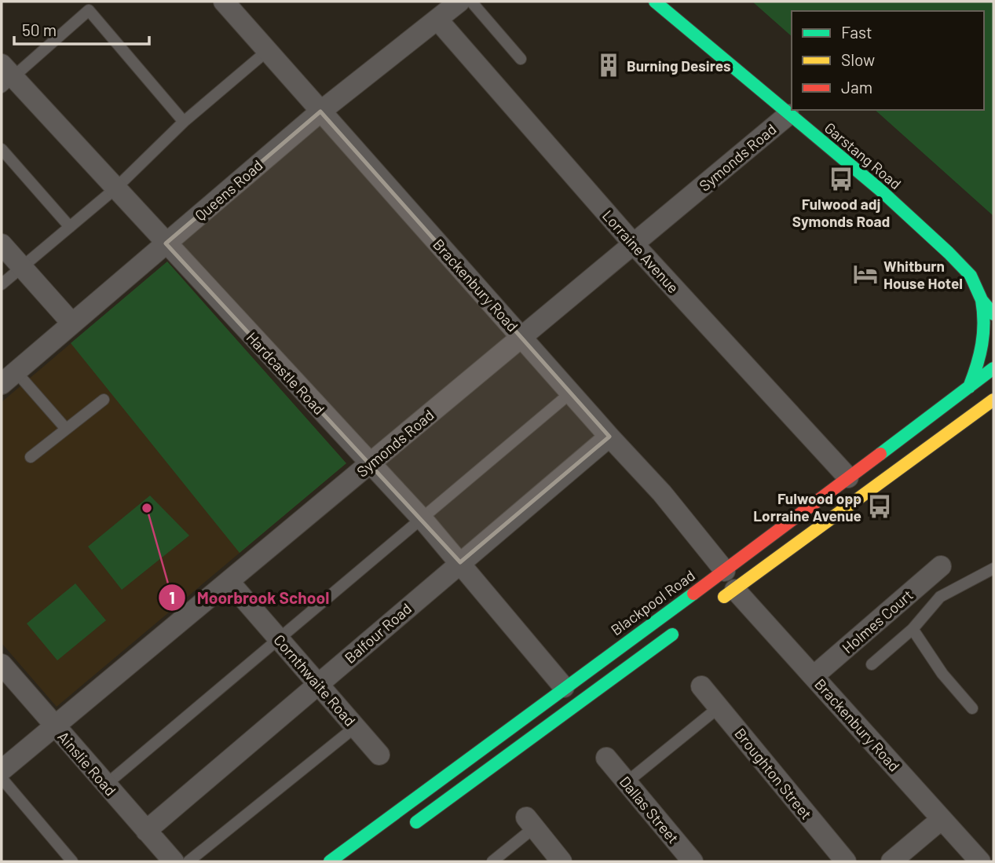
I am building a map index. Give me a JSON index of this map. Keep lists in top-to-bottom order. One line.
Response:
{"streets":{"highway":["Garstang Road","Blackpool Road"],"street":["Symonds Road","Queens Road","Lorraine Avenue","Brackenbury Road","Hardcastle Road","Holmes Court","Balfour Road","Cornthwaite Road","Ainslie Road","Broughton Street","Dallas Street"]},"crossings":[["Garstang Road","Symonds Road"],["Symonds Road","Lorraine Avenue"],["Symonds Road","Brackenbury Road"],["Symonds Road","Hardcastle Road"],["Symonds Road","Cornthwaite Road"],["Symonds Road","Ainslie Road"],["Queens Road","Lorraine Avenue"],["Queens Road","Brackenbury Road"],["Queens Road","Hardcastle Road"],["Lorraine Avenue","Blackpool Road"],["Brackenbury Road","Blackpool Road"],["Brackenbury Road","Holmes Court"],["Brackenbury Road","Balfour Road"],["Hardcastle Road","Blackpool Road"],["Hardcastle Road","Balfour Road"],["Balfour Road","Cornthwaite Road"],["Balfour Road","Ainslie Road"]],"places":{"building":["Burning Desires"],"bus stop":["Fulwood adj Symonds Road","Fulwood opp Lorraine Avenue"],"hotel":["Whitburn House Hotel"],"other":["Moorbrook School"]},"legend":["Fast","Slow","Jam"],"scale_bar":"50 m"}
